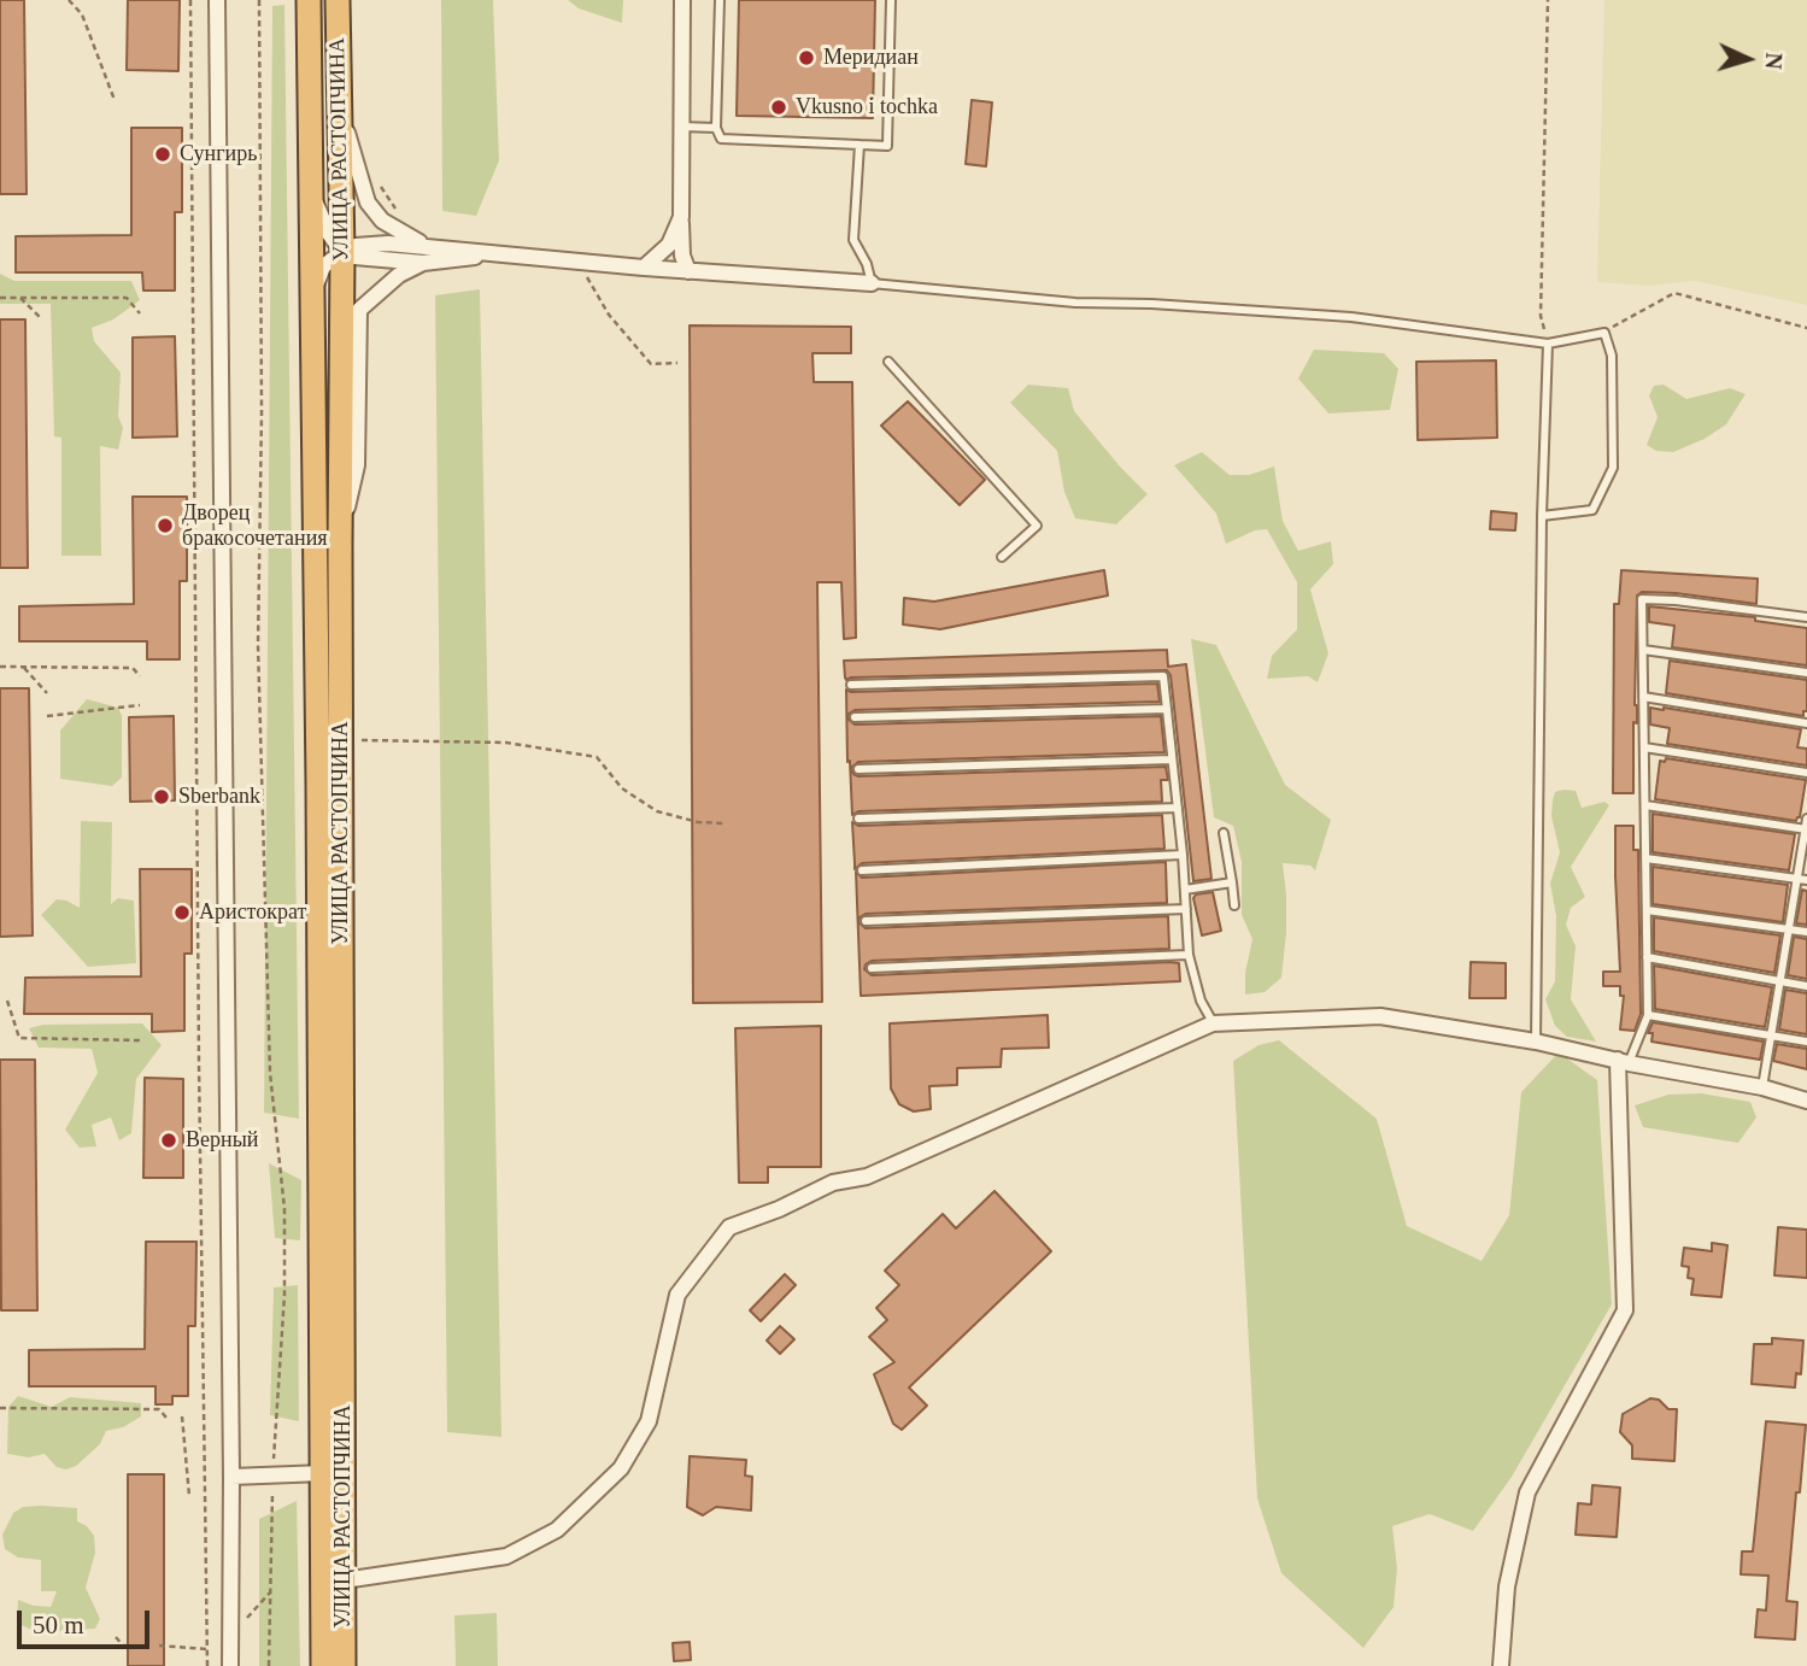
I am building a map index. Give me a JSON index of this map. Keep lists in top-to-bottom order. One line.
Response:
{"streets":{"highway":["УЛИЦА РАСТОПЧИНА"]},"places":["Меридиан","Vkusno i tochka","Сунгирь","Дворец бракосочетания","Sberbank","Аристократ","Верный"],"scale_bar":"50 m","north":"right"}
